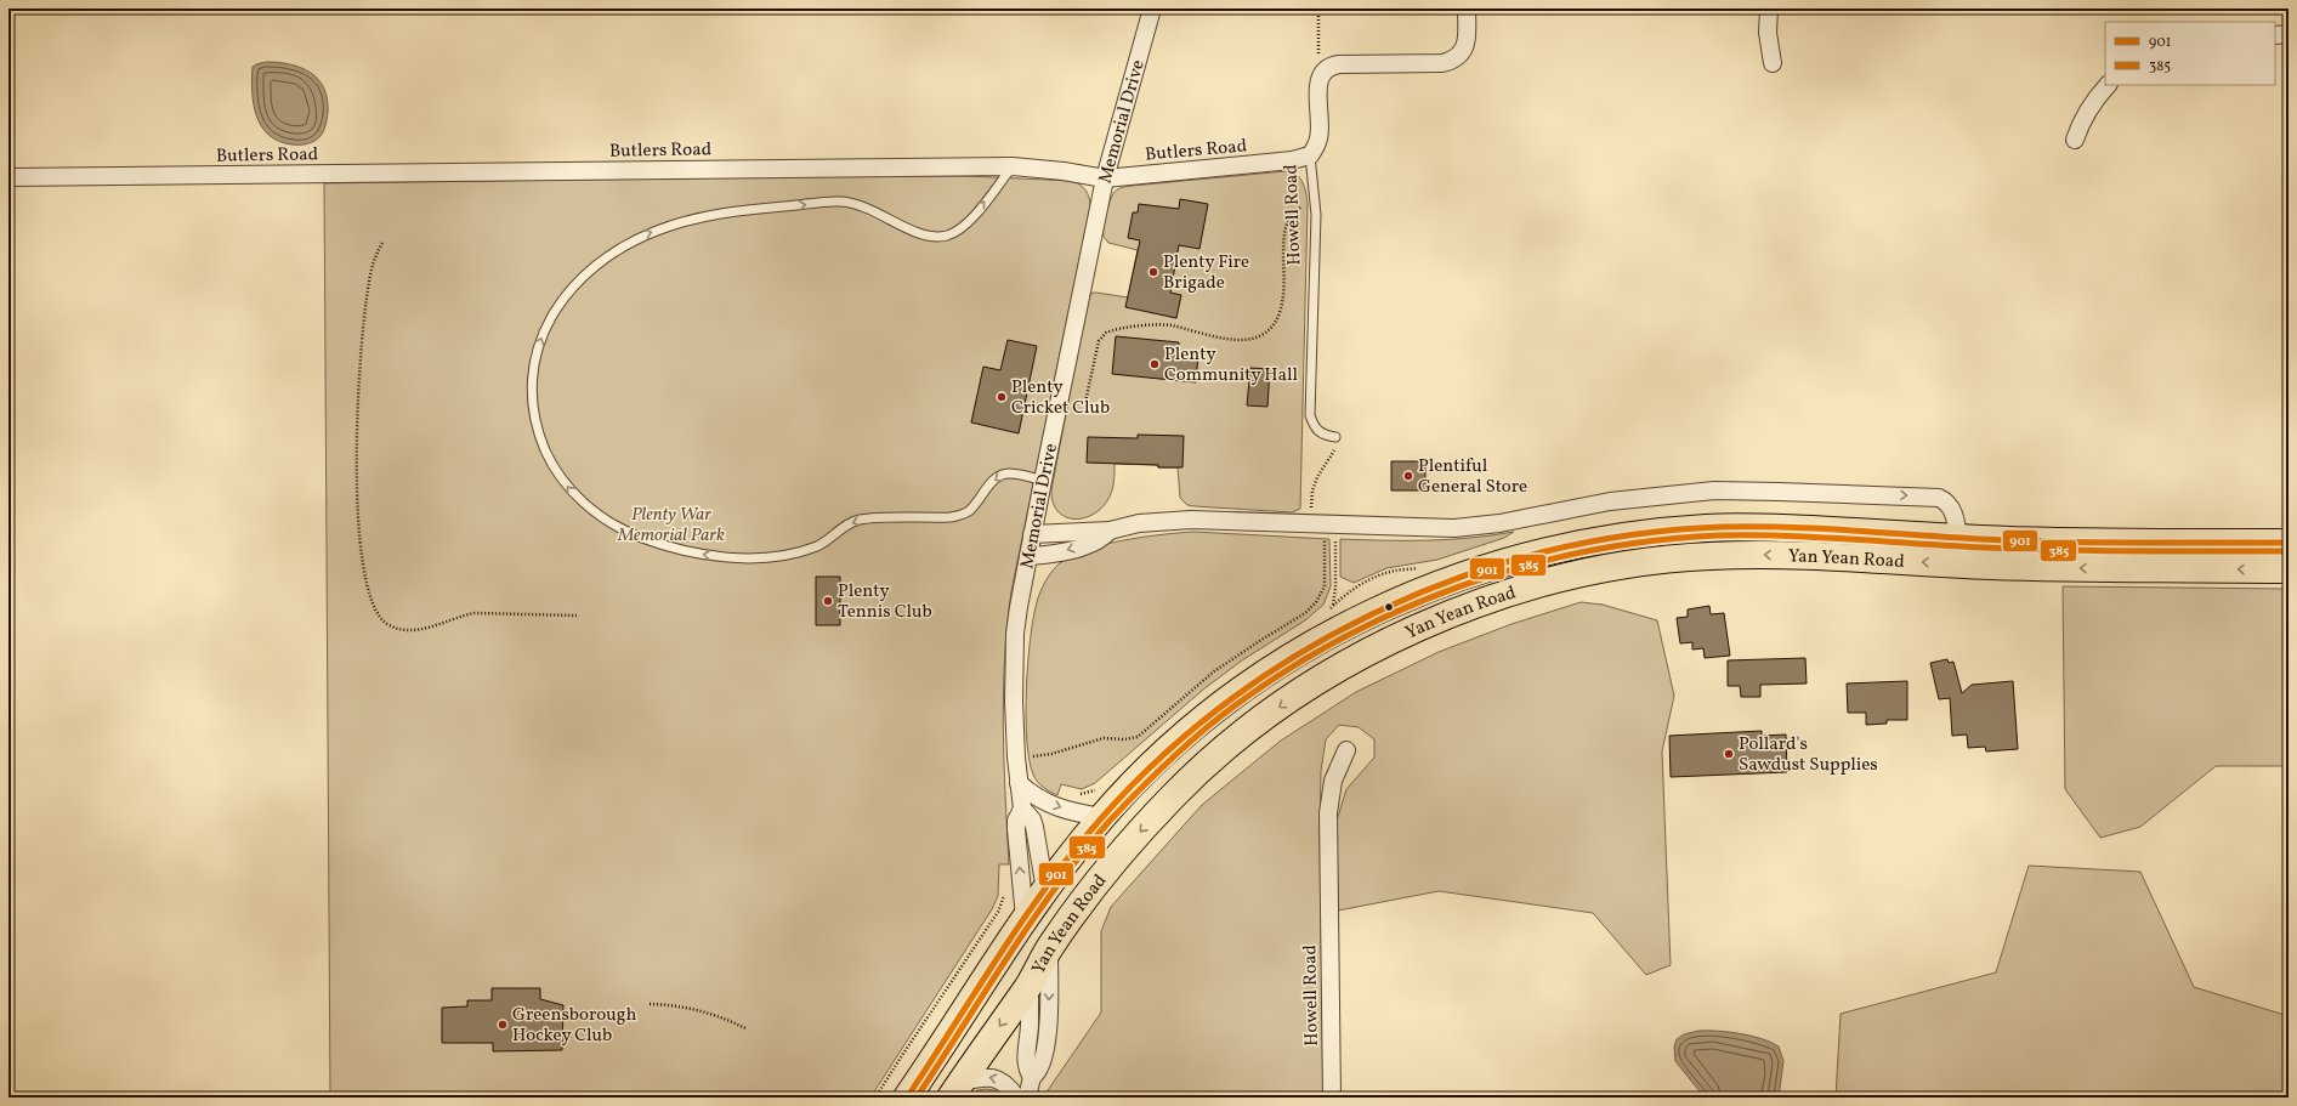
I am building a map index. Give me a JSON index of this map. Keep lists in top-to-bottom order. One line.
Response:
{"streets":{"main road":["Memorial Drive","Yan Yean Road"],"street":["Butlers Road","Howell Road"]},"crossings":[["Memorial Drive","Butlers Road"],["Memorial Drive","Yan Yean Road"],["Butlers Road","Howell Road"]],"parks":["Plenty War Memorial Park"],"places":["Plenty Fire Brigade","Plenty Community Hall","Plenty Cricket Club","Plentiful General Store","Plenty Tennis Club","Pollard's Sawdust Supplies","Greensborough Hockey Club"],"lines":["transit line 901","transit line 385"],"legend":["901","385"]}
